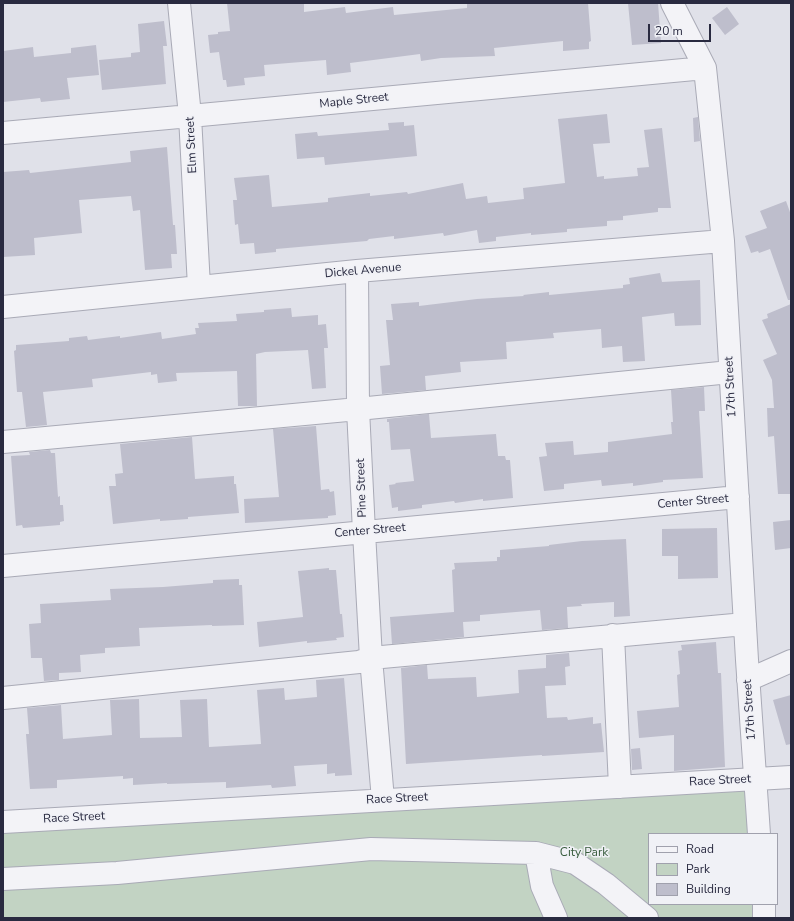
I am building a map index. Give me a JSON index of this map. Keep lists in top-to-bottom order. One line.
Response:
{"streets":{"street":["Maple Street","Elm Street","Dickel Avenue","17th Street","Pine Street","Center Street","Race Street"]},"crossings":[["Maple Street","Elm Street"],["Maple Street","17th Street"],["Elm Street","Dickel Avenue"],["Dickel Avenue","17th Street"],["Dickel Avenue","Pine Street"],["17th Street","Center Street"],["17th Street","Race Street"],["Pine Street","Center Street"],["Pine Street","Race Street"]],"parks":["City Park"],"legend":["Road","Park","Building"],"scale_bar":"20 m"}
